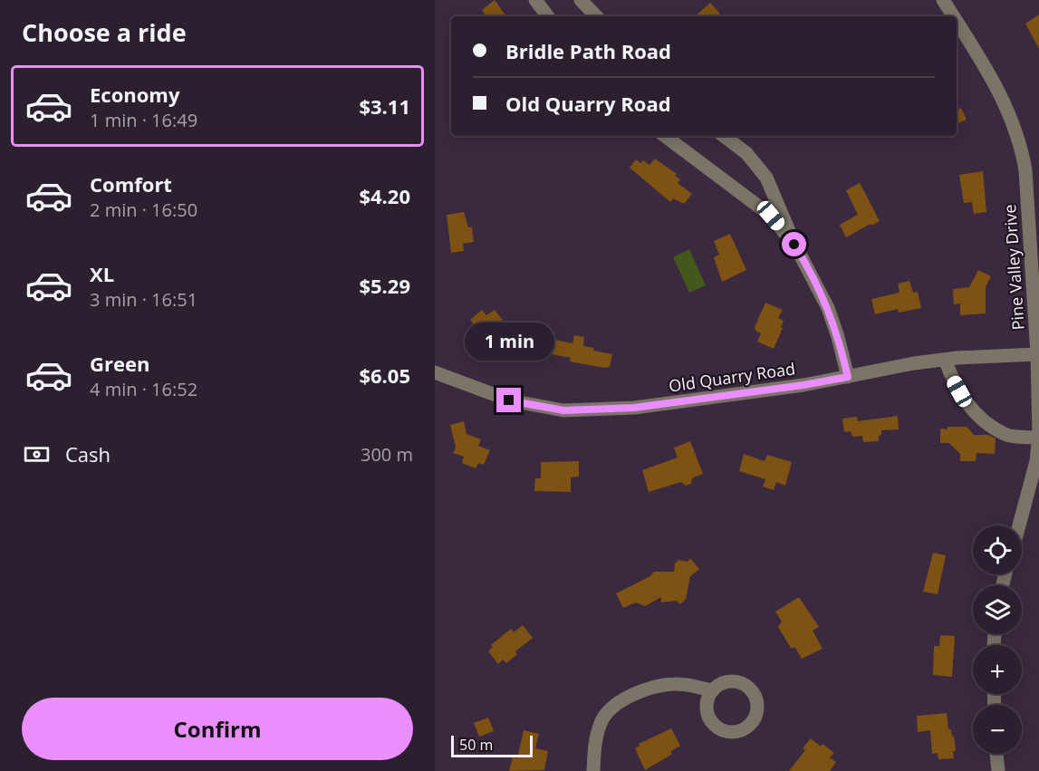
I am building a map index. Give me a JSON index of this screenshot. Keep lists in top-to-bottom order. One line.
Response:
{"streets":{"street":["Pine Valley Drive","Old Quarry Road"]},"crossings":[["Pine Valley Drive","Old Quarry Road"]],"scale_bar":"50 m","page":{"heading":"Choose a ride","banner":["Bridle Path Road","Old Quarry Road"],"list":[{"name":"Economy","note":"1 min · 16:49","value":"$3.11"},{"name":"Comfort","note":"2 min · 16:50","value":"$4.20"},{"name":"XL","note":"3 min · 16:51","value":"$5.29"},{"name":"Green","note":"4 min · 16:52","value":"$6.05"}],"bubble":"1 min","pay":["Cash","300 m"],"map_buttons":["+","−"],"buttons":"Confirm","scale":"50 m"}}
